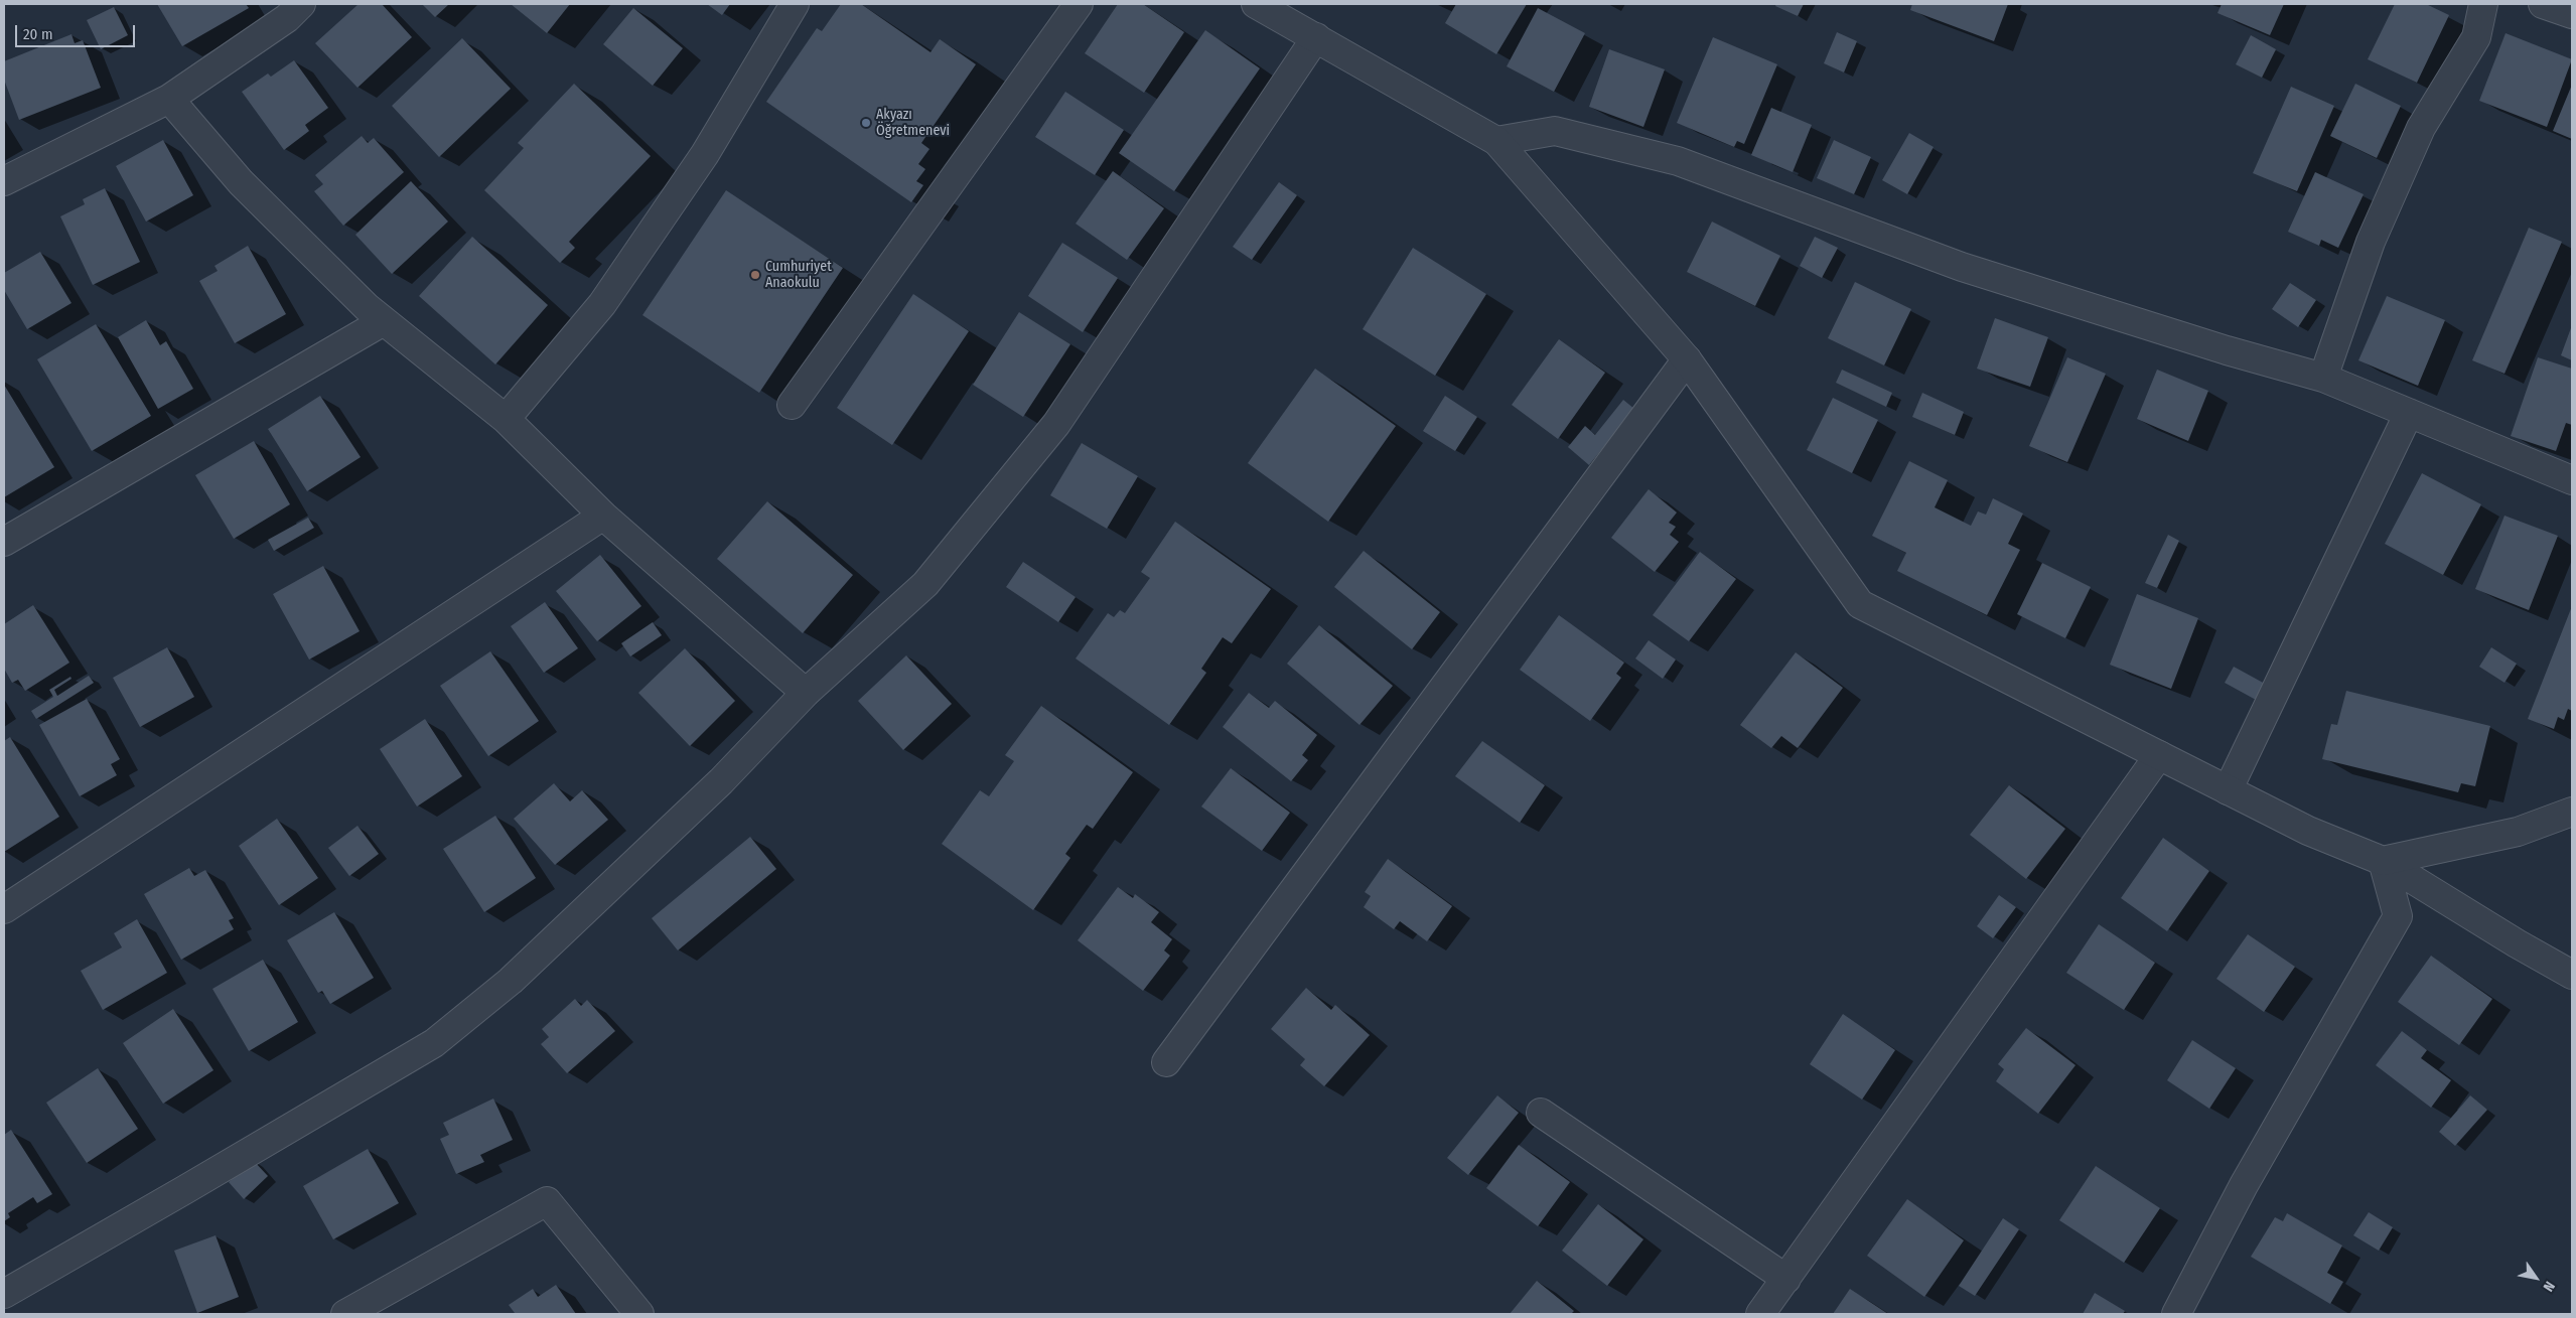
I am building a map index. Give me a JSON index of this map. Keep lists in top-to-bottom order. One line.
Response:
{"places":["Akyazı Öğretmenevi","Cumhuriyet Anaokulu"],"scale_bar":"20 m","north":"bottom right"}
